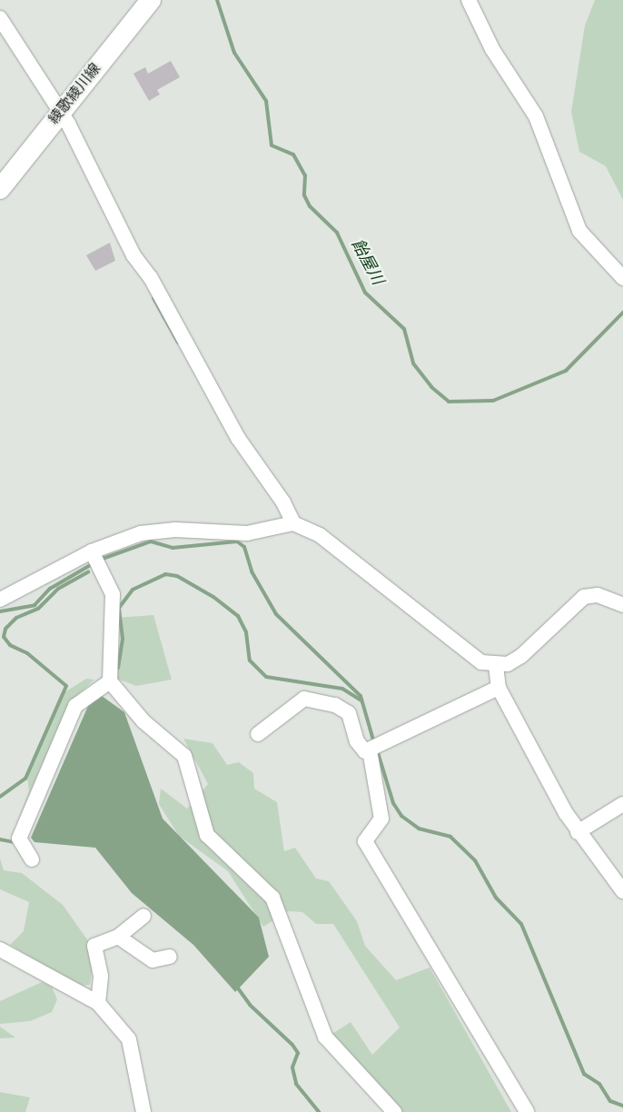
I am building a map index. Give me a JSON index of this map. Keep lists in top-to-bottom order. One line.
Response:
{"streets":{"main road":["綾歌綾川線"]},"water":["飴屋川"]}
